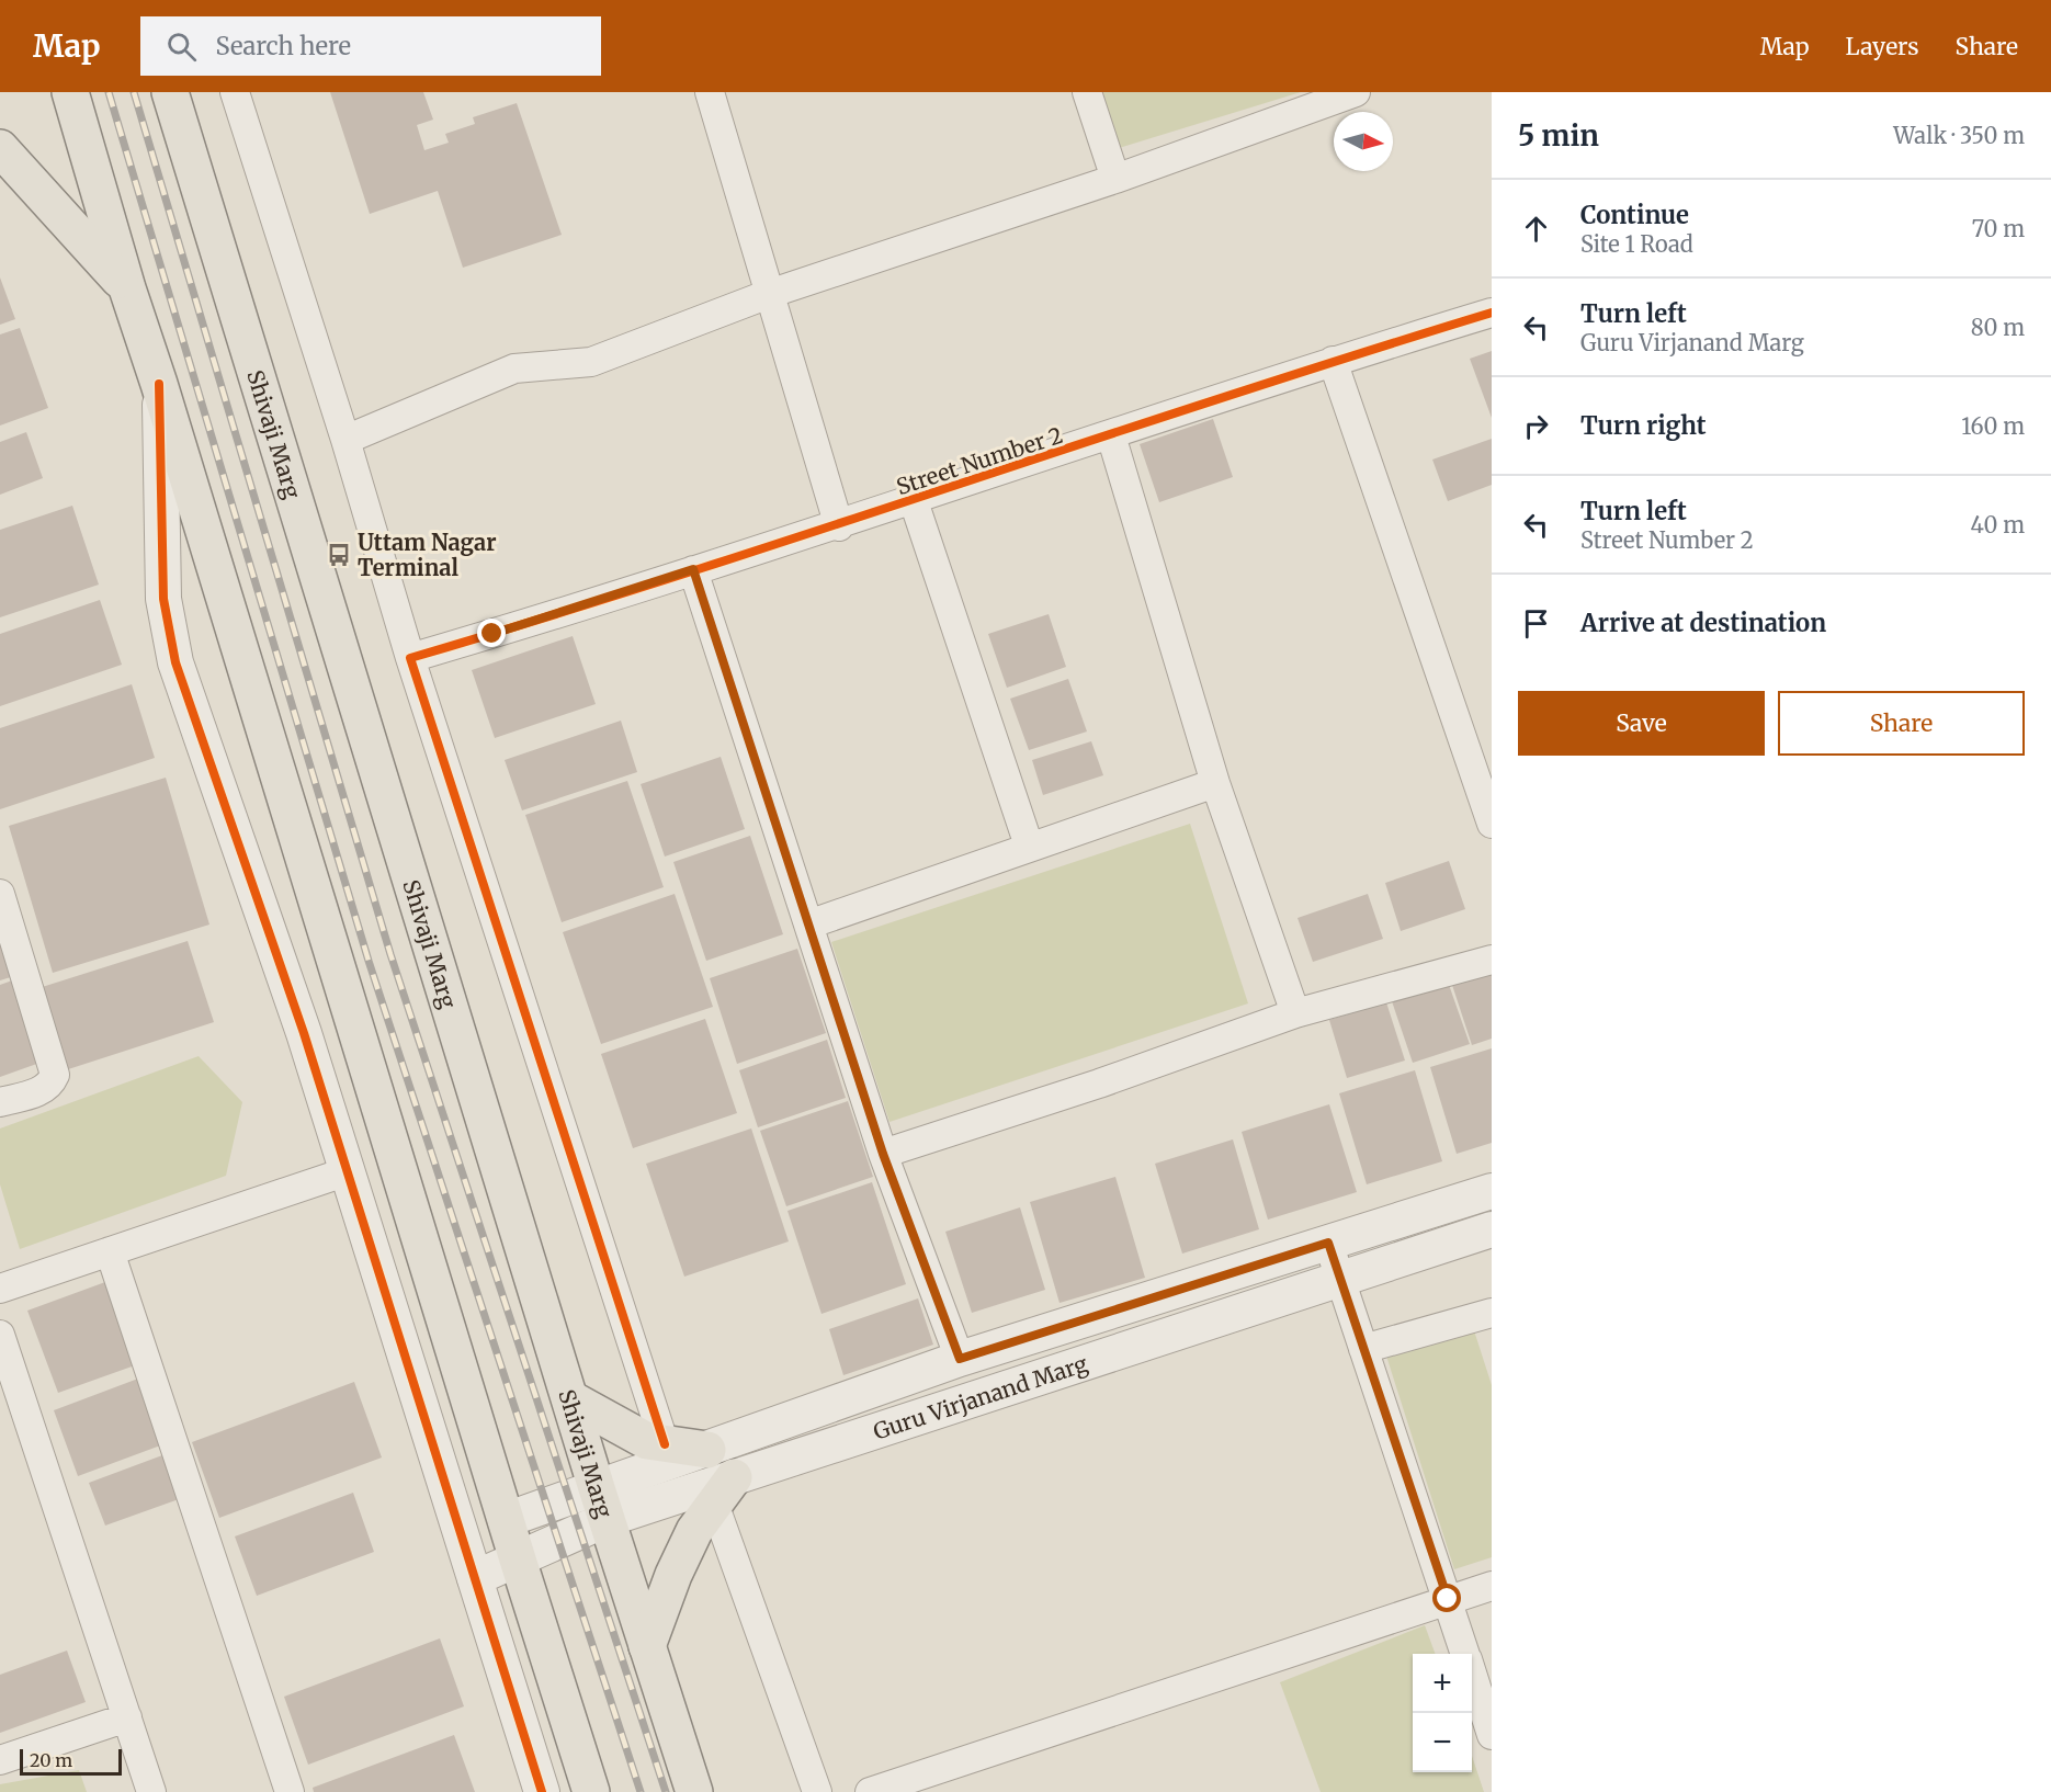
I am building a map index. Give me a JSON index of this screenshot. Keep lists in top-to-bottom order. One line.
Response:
{"streets":{"main road":["Shivaji Marg"],"street":["Street Number 2","Guru Virjanand Marg"]},"crossings":[["Shivaji Marg","Guru Virjanand Marg"]],"places":{"bus stop":["Uttam Nagar Terminal"]},"scale_bar":"20 m","north":"right","page":{"header":"Map","search":"Search here","nav":["Map","Layers","Share"],"heading":["5 min","Walk · 350 m"],"list":[["Continue","Site 1 Road","70 m"],["Turn left","Guru Virjanand Marg","80 m"],["Turn right","160 m"],["Turn left","Street Number 2","40 m"],"Arrive at destination"],"buttons":["Save","Share"],"map_buttons":["+","−"],"scale":"20 m"}}
